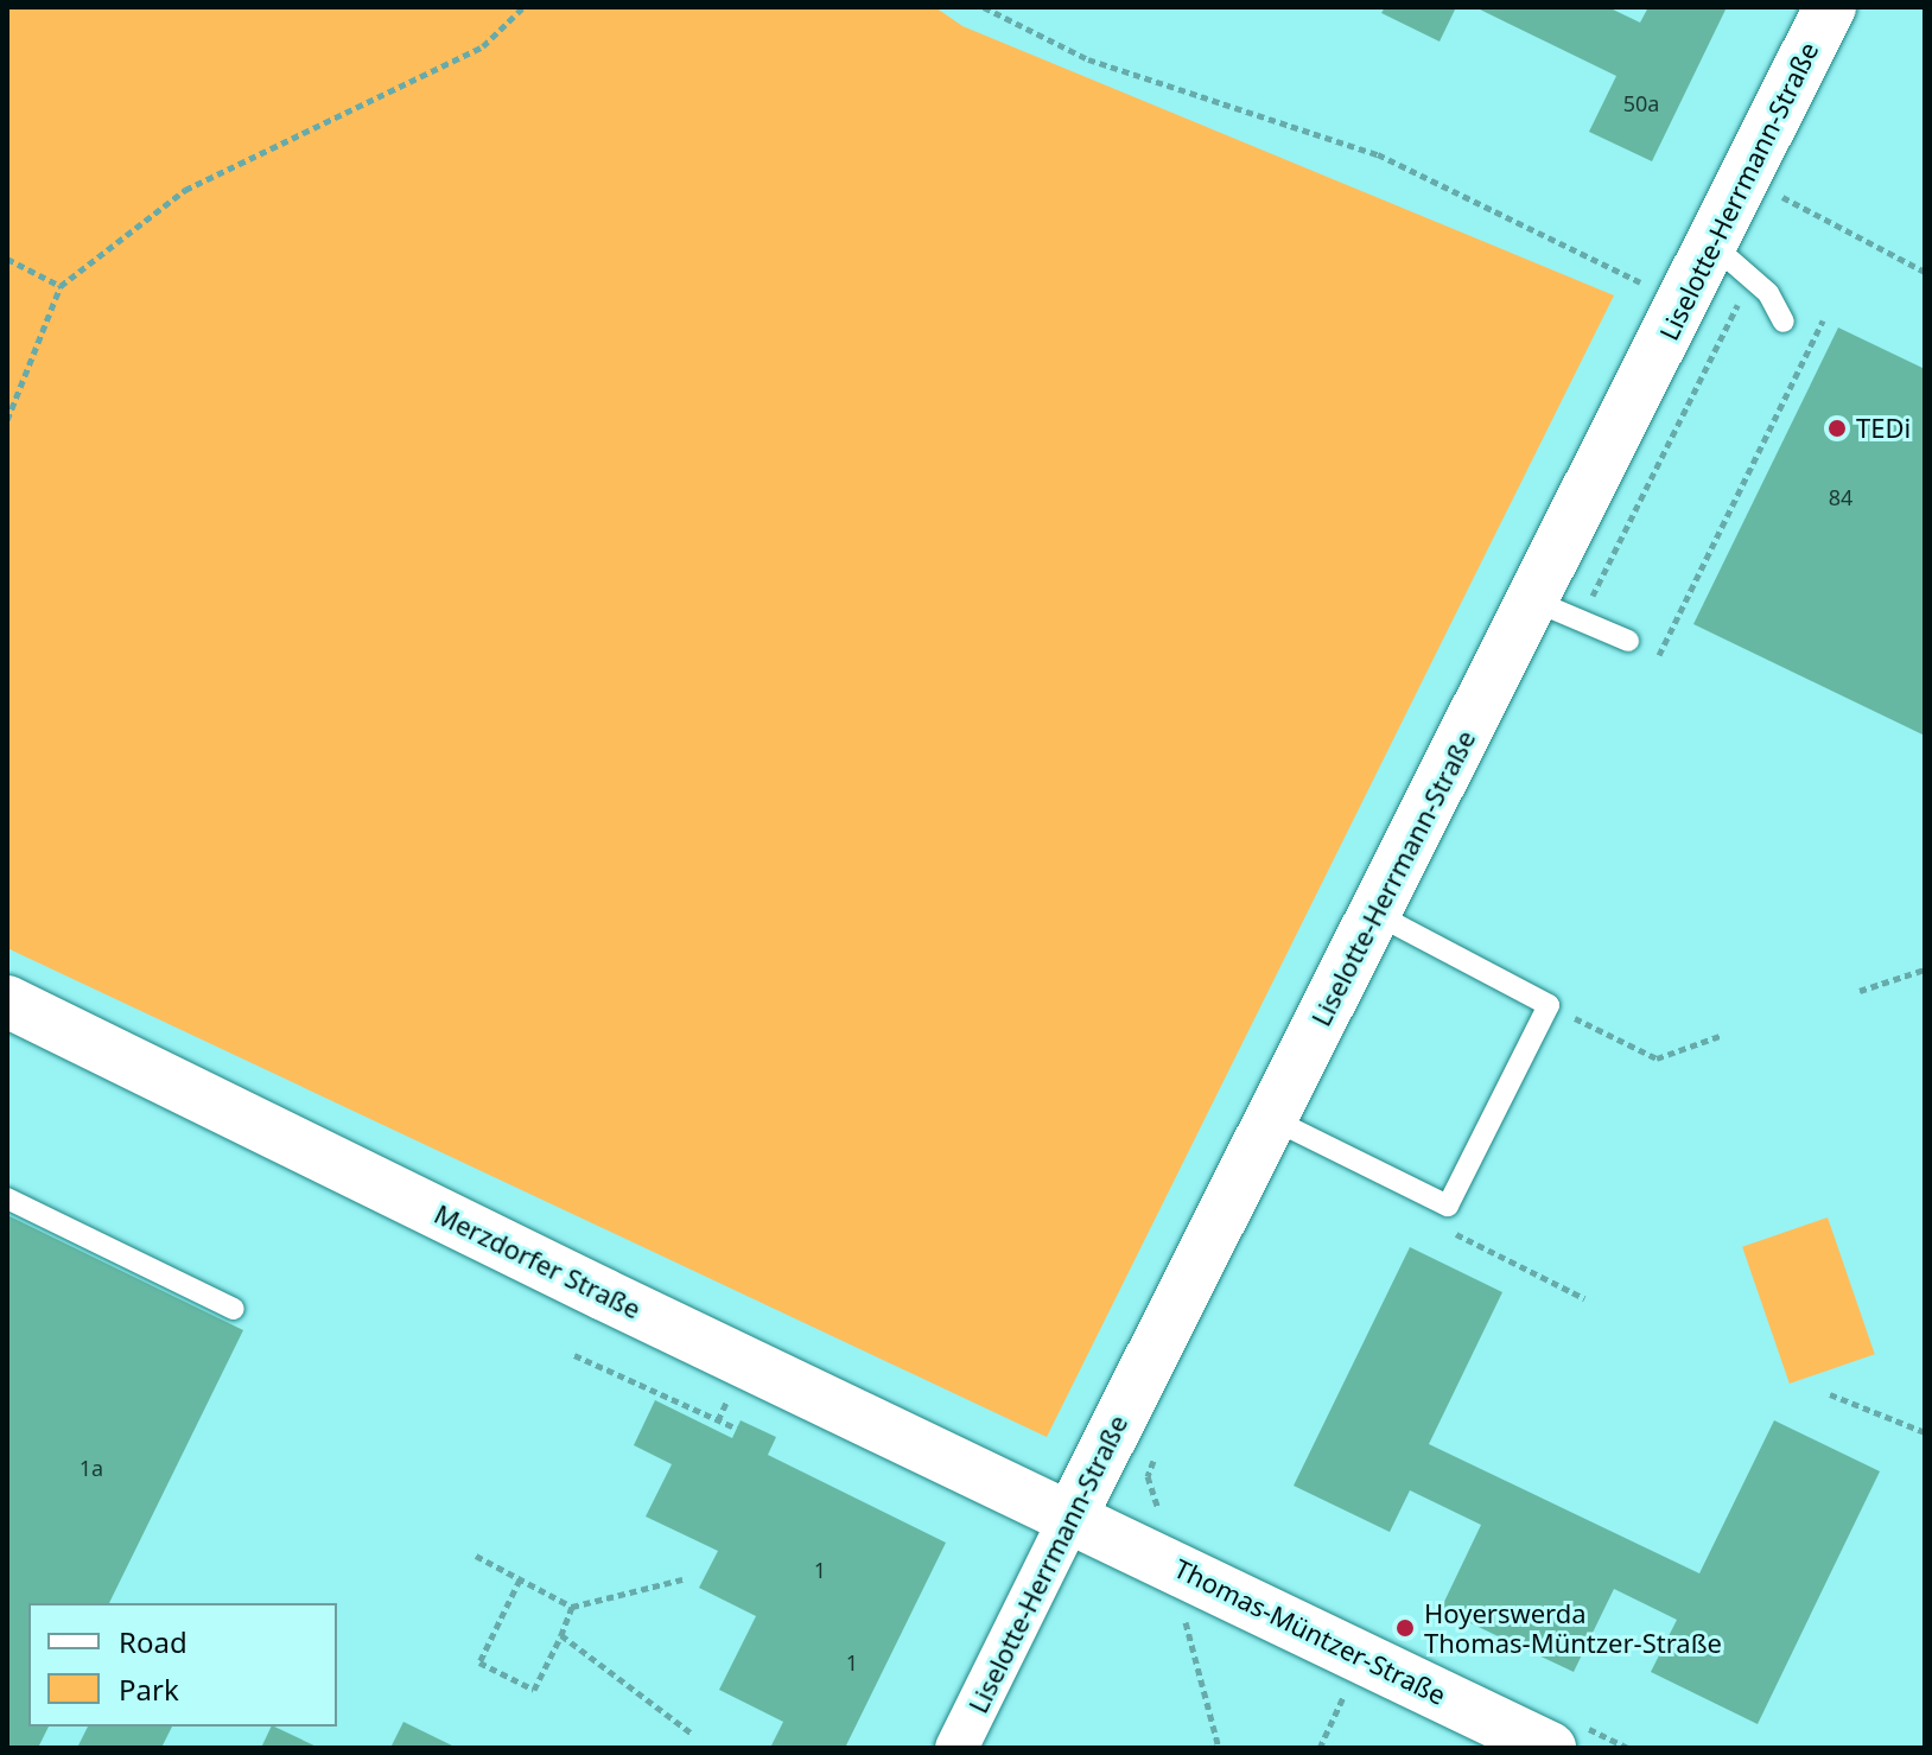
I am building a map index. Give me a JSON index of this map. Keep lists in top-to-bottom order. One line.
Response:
{"streets":{"street":["Liselotte-Herrmann-Straße","Merzdorfer Straße","Thomas-Müntzer-Straße"]},"crossings":[["Liselotte-Herrmann-Straße","Merzdorfer Straße"],["Liselotte-Herrmann-Straße","Thomas-Müntzer-Straße"],["Merzdorfer Straße","Thomas-Müntzer-Straße"]],"places":["TEDi","Hoyerswerda Thomas-Müntzer-Straße"],"house_numbers":["50a","84","1a","1","1"],"legend":["Road","Park"]}
